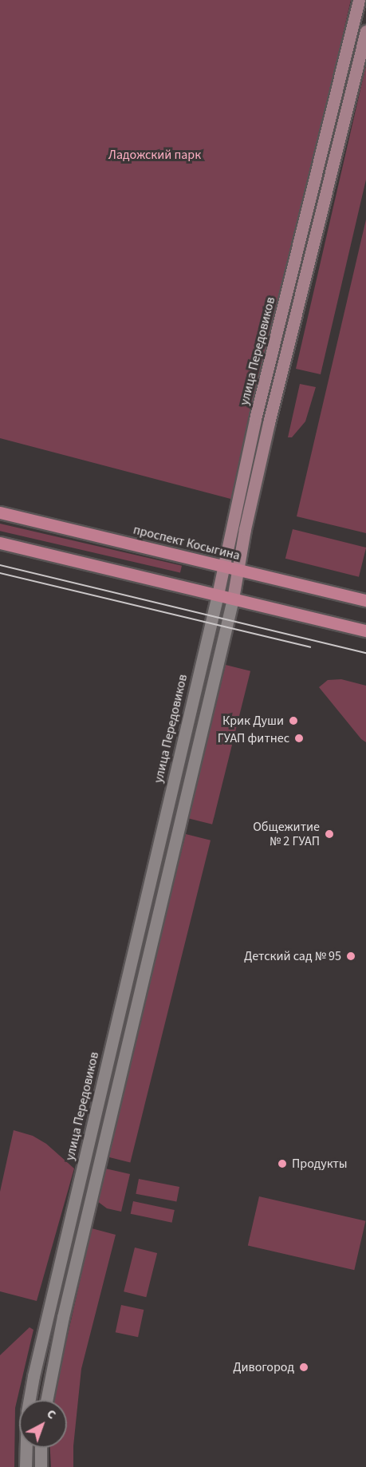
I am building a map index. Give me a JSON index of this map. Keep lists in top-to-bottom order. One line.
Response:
{"streets":{"main road":["улица Передовиков","проспект Косыгина"]},"crossings":[["улица Передовиков","проспект Косыгина"]],"parks":["Ладожский парк"],"places":["Крик Души","ГУАП фитнес","Общежитие № 2 ГУАП","Детский сад № 95","Продукты","Дивогород"],"north":"top right"}
